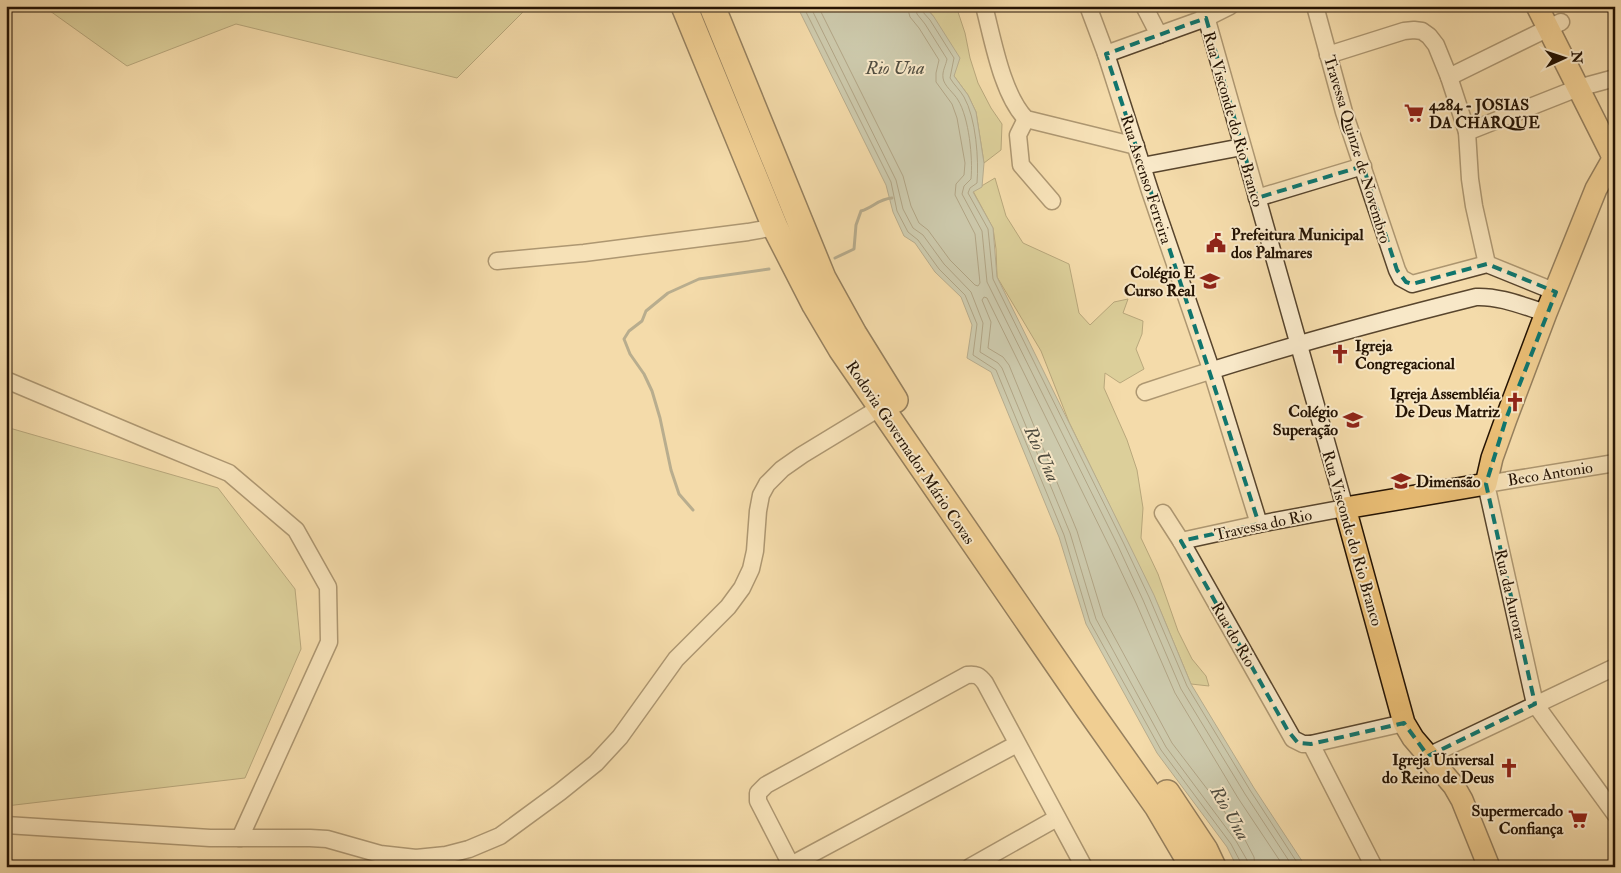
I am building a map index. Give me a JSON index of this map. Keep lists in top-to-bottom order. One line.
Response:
{"streets":{"highway":["Rodovia Governador Mário Covas"],"main road":["Rua Visconde do Rio Branco"],"street":["Travessa Quinze de Novembro","Rua Ascenso Ferreira","Beco Antonio","Travessa do Rio","Rua da Aurora","Rua do Rio"]},"crossings":[["Rua Visconde do Rio Branco","Travessa do Rio"],["Rua Ascenso Ferreira","Travessa do Rio"],["Beco Antonio","Rua da Aurora"],["Travessa do Rio","Rua do Rio"]],"water":["Rio Una"],"places":{"supermarket":["4284 - JOSIAS DA CHARQUE","Supermercado Confiança"],"public building":["Prefeitura Municipal dos Palmares"],"school or university":["Colégio E Curso Real","Colégio Superação","Dimensão"],"church":["Igreja Congregacional","Igreja Assembléia De Deus Matriz","Igreja Universal do Reino de Deus"]},"north":"right"}
